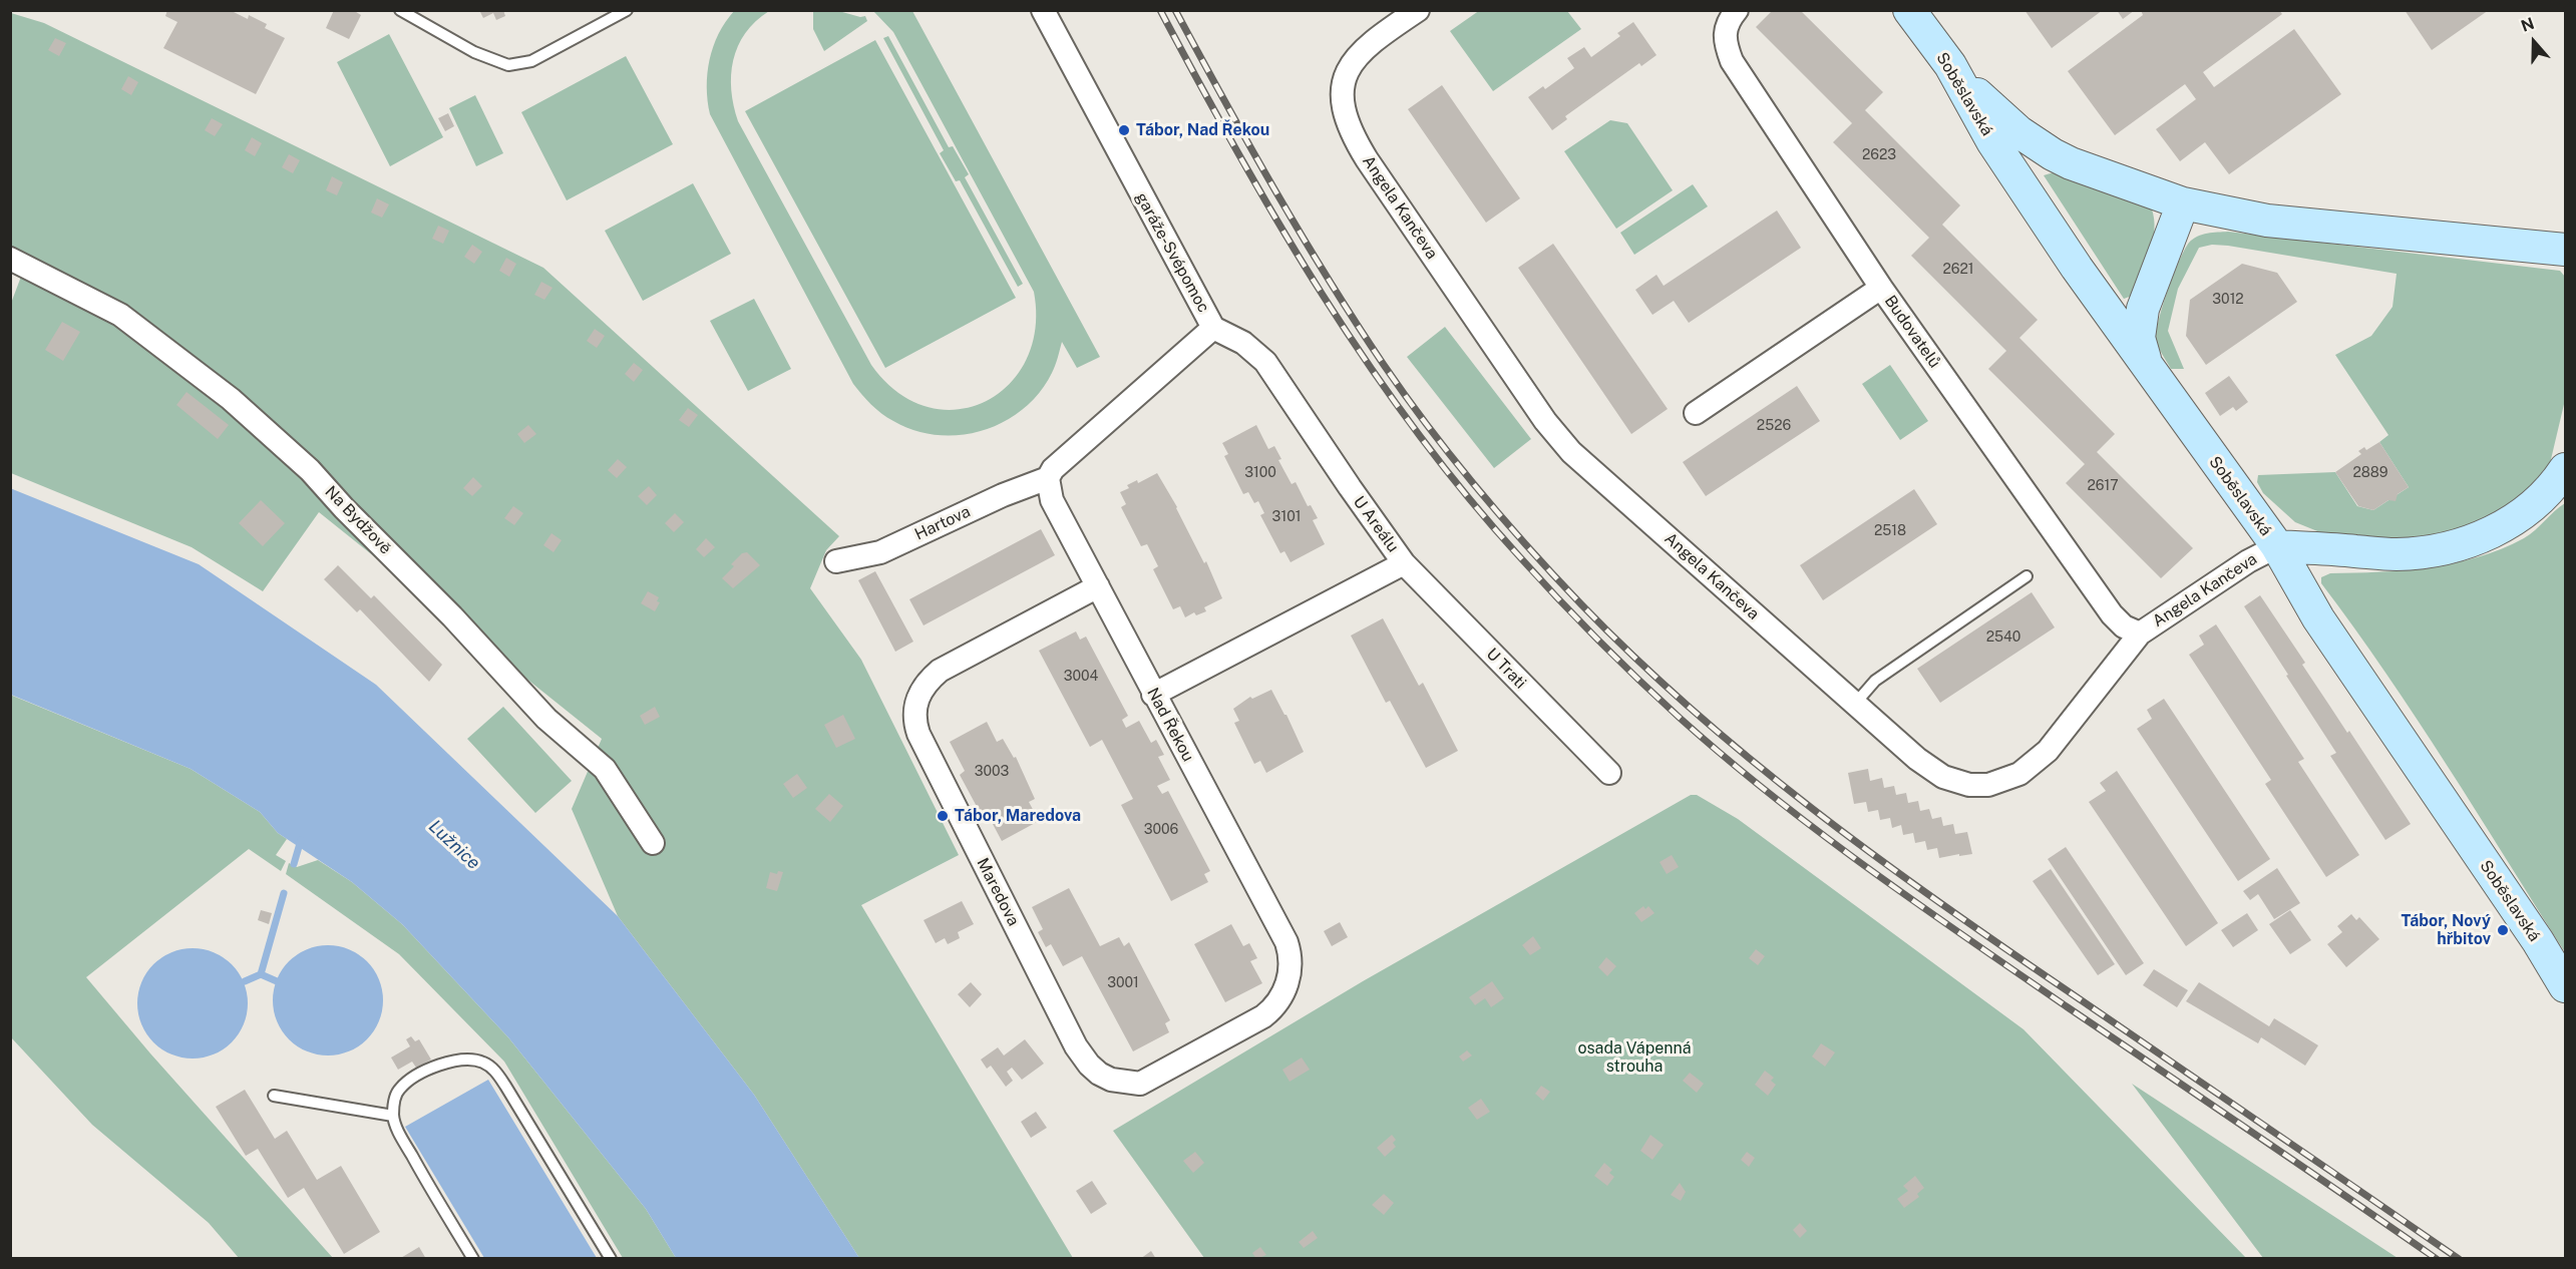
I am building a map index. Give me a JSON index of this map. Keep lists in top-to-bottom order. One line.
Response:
{"streets":{"main road":["Soběslavská"],"street":["Angela Kančeva","garáže-Svépomoc","Budovatelů","Na Bydžově","Hartova","U Areálu","U Trati","Nad Řekou","Maredova"]},"crossings":[["Soběslavská","Angela Kančeva"],["Angela Kančeva","Budovatelů"],["garáže-Svépomoc","Hartova"],["garáže-Svépomoc","U Areálu"],["garáže-Svépomoc","Nad Řekou"],["Hartova","Nad Řekou"],["U Areálu","U Trati"],["U Areálu","Nad Řekou"],["Nad Řekou","Maredova"]],"water":["Lužnice"],"parks":["osada Vápenná strouha"],"places":["Tábor, Nad Řekou","Tábor, Maredova","Tábor, Nový hřbitov"],"house_numbers":["2623","2621","3012","2526","3100","2889","2617","3101","2518","2540","3004","3003","3006","3001"],"north":"top"}
